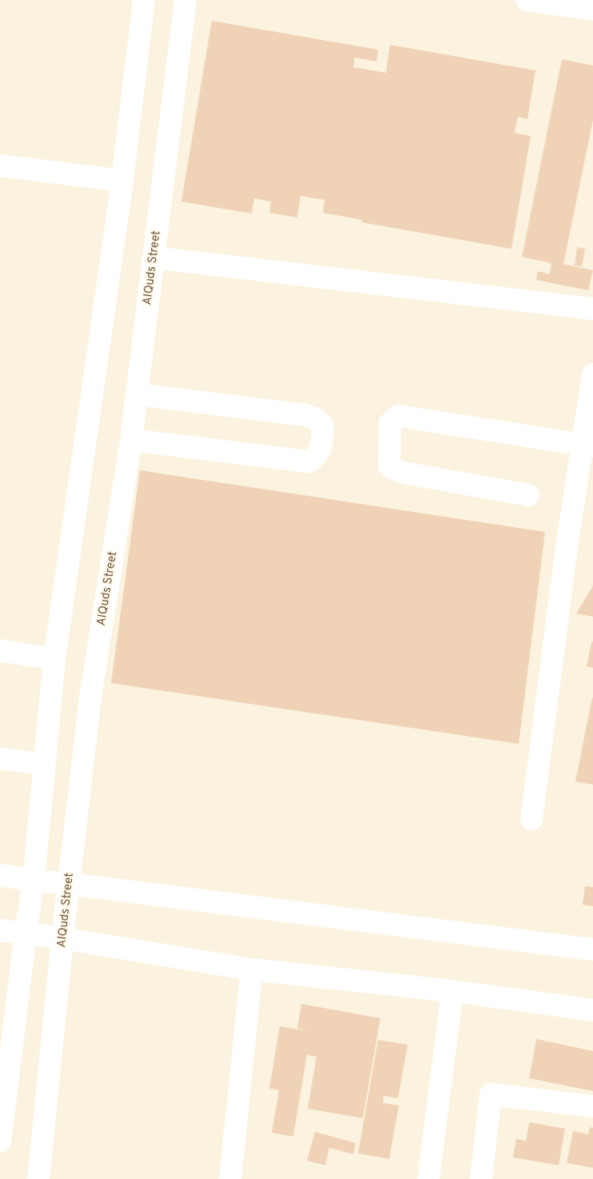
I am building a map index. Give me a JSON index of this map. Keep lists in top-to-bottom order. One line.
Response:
{"streets":{"street":["AlQuds Street"]}}
